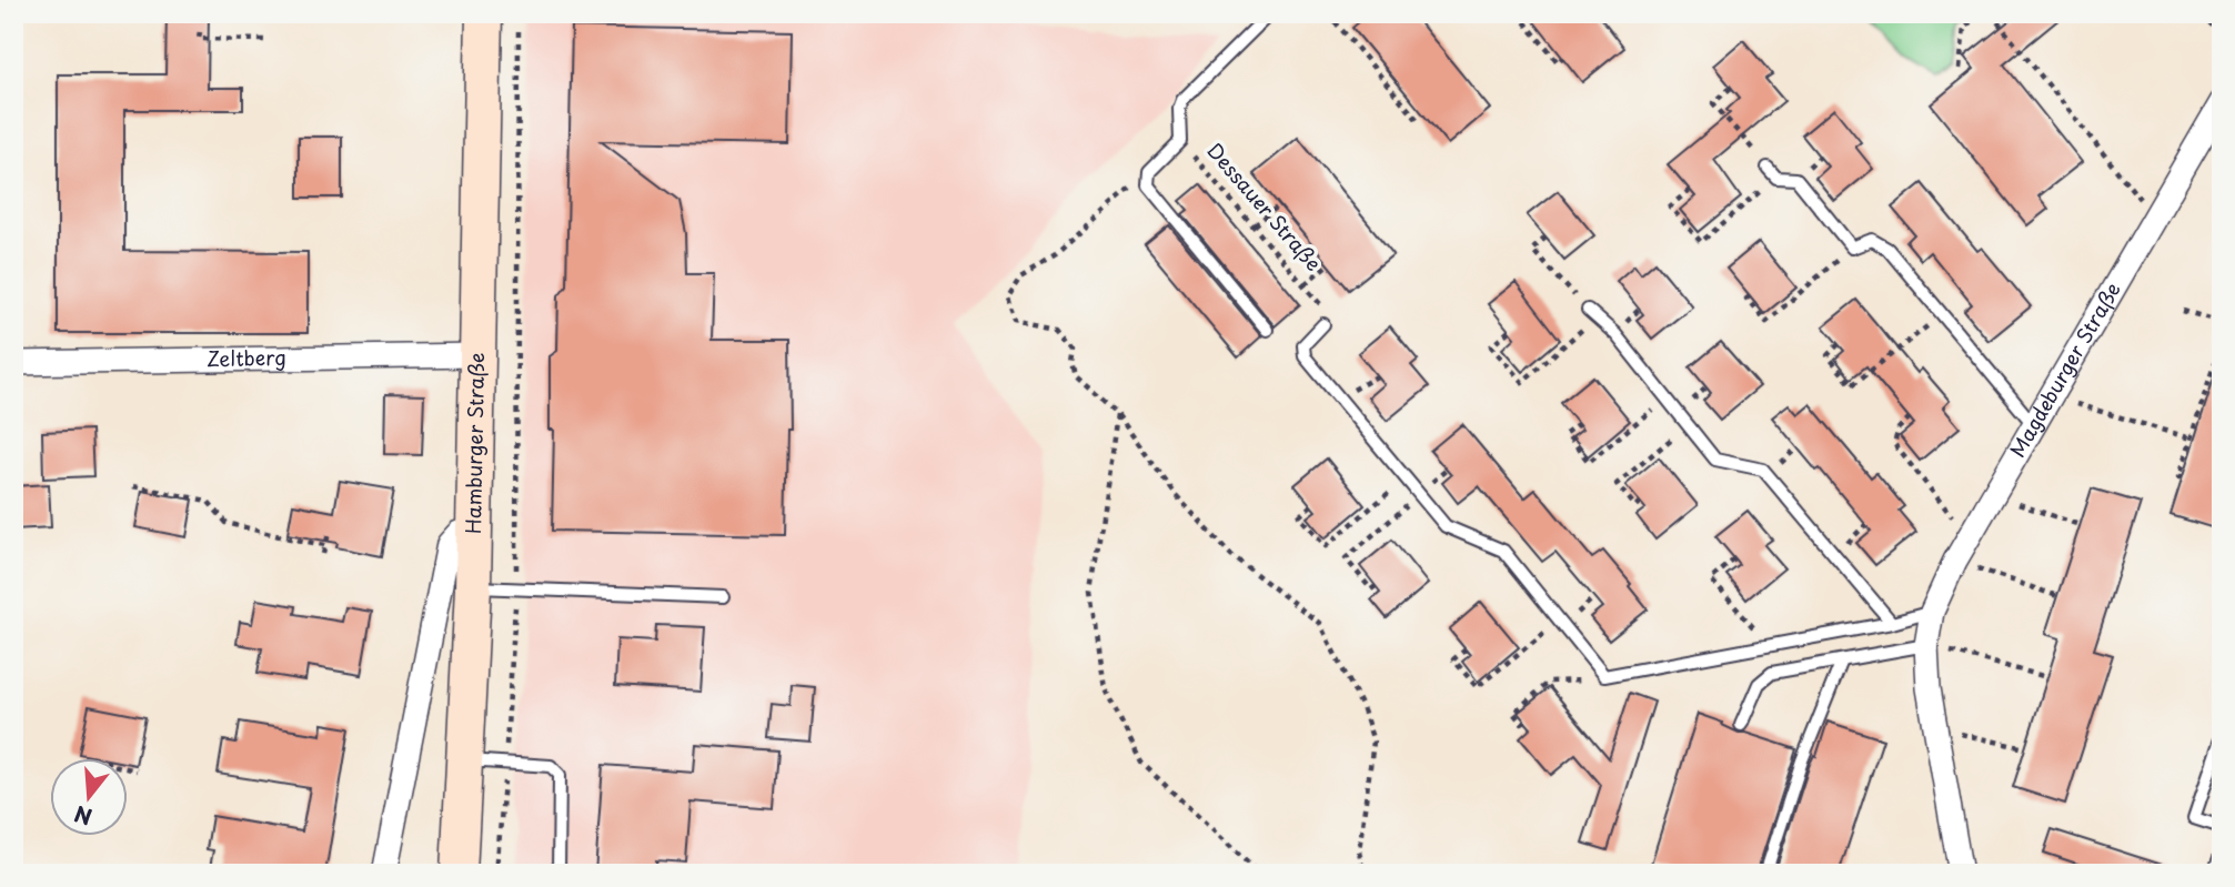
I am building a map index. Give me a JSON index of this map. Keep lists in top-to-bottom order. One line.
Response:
{"streets":{"main road":["Hamburger Straße"],"street":["Zeltberg","Magdeburger Straße"],"lane":["Dessauer Straße"]},"crossings":[["Zeltberg","Hamburger Straße"]],"north":"bottom"}
